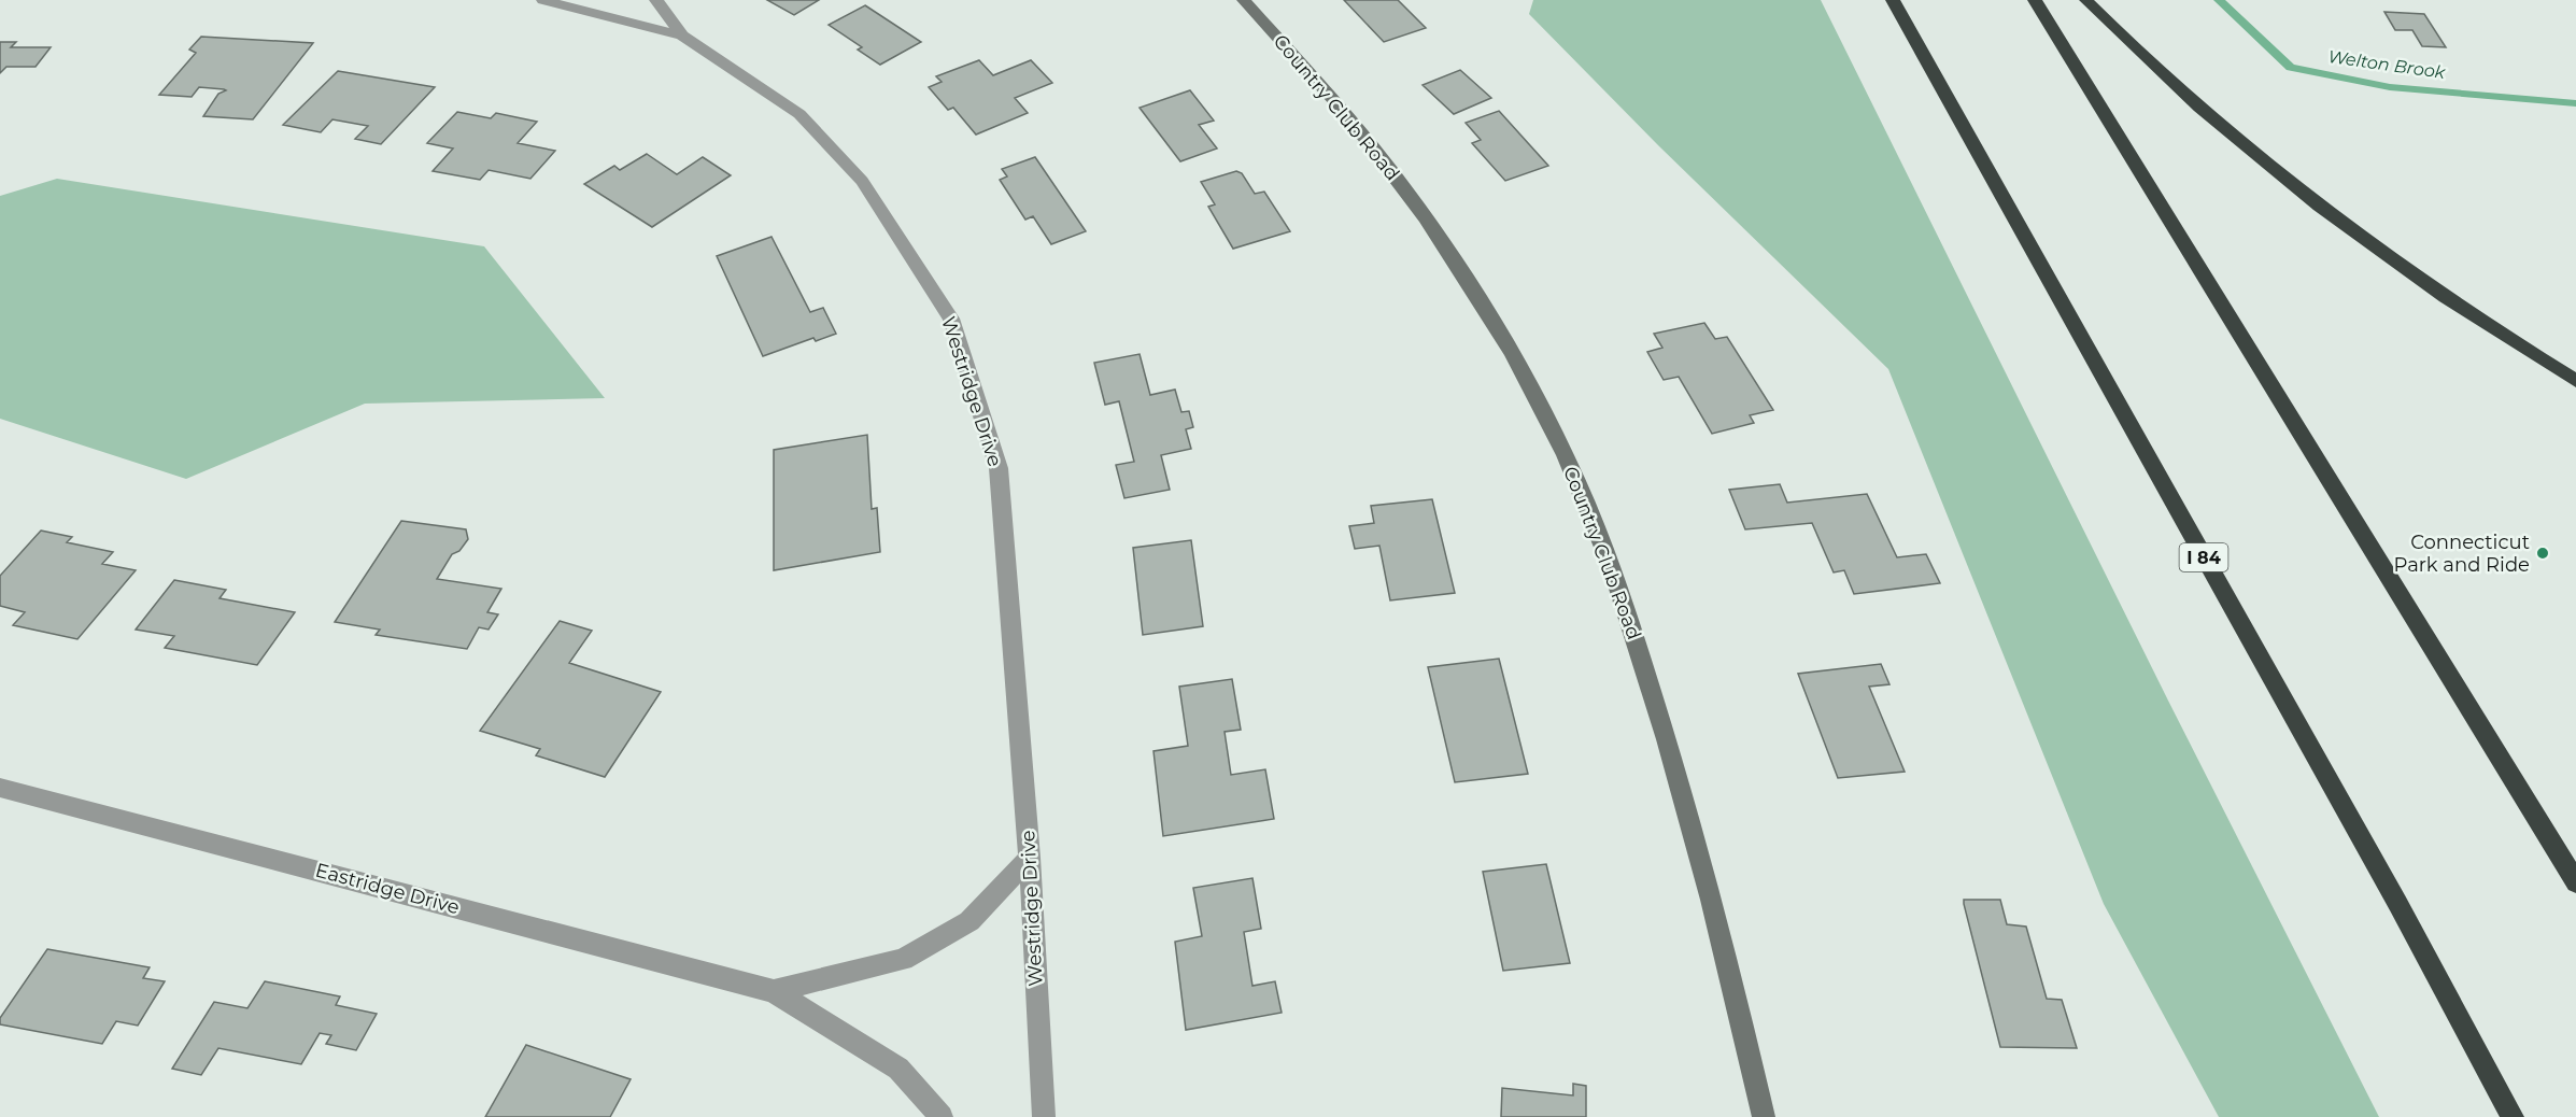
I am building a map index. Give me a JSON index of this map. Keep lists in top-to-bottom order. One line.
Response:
{"streets":{"highway":["I 84"],"street":["Country Club Road","Westridge Drive","Eastridge Drive"]},"crossings":[["Westridge Drive","Eastridge Drive"]],"water":["Welton Brook"],"places":["Connecticut Park and Ride"]}
